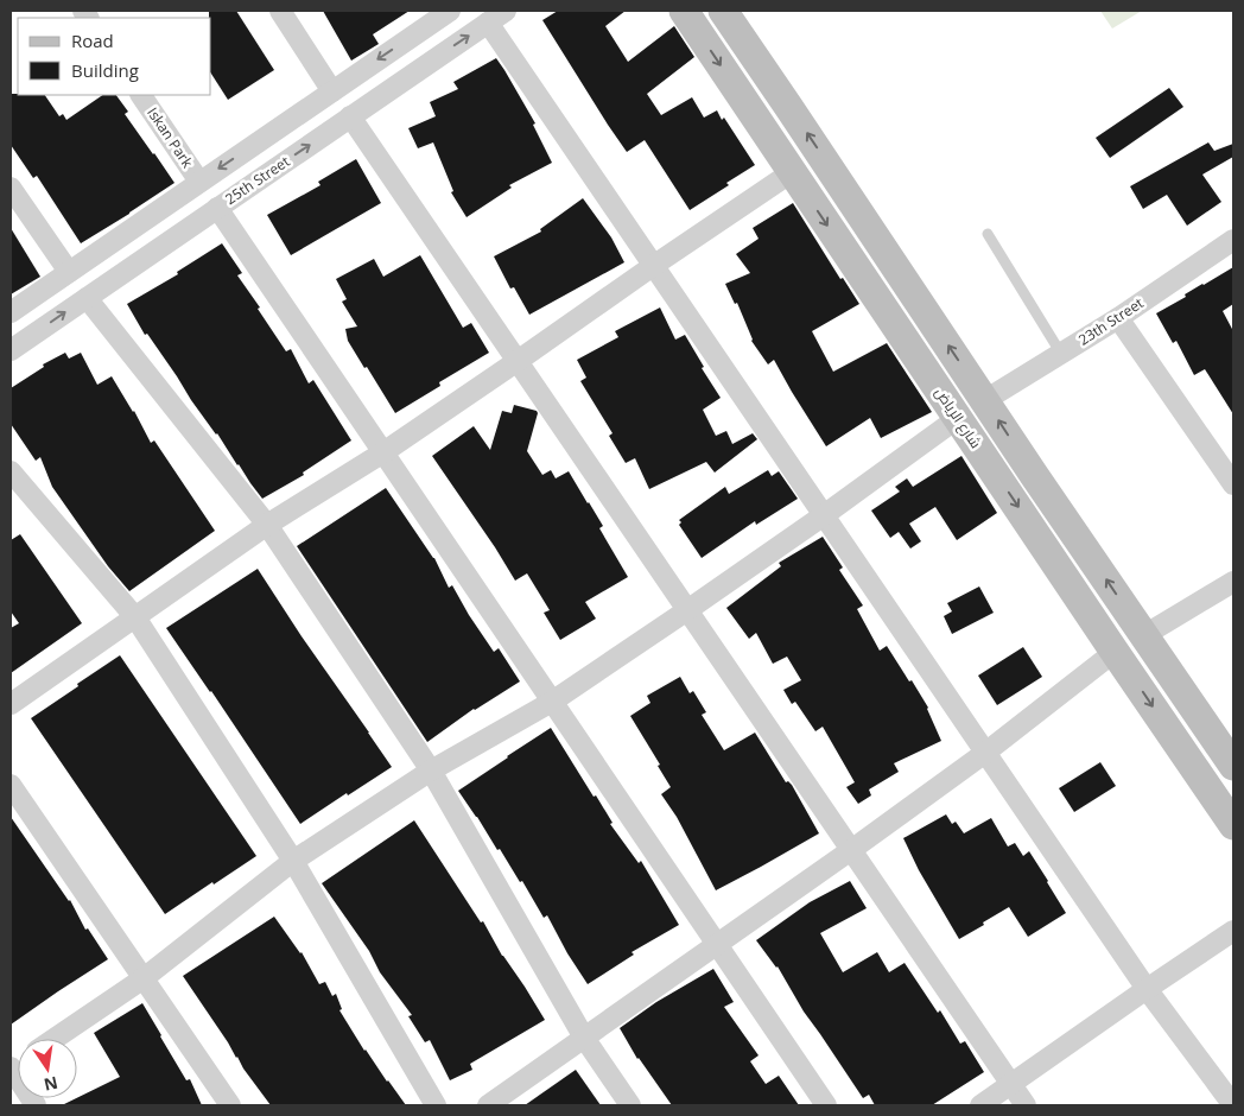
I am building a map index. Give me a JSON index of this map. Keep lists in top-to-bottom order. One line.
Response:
{"streets":{"main road":["شارع الرياض"],"street":["Iskan Park","25th Street","23th Street"]},"legend":["Road","Building"],"north":"bottom"}
